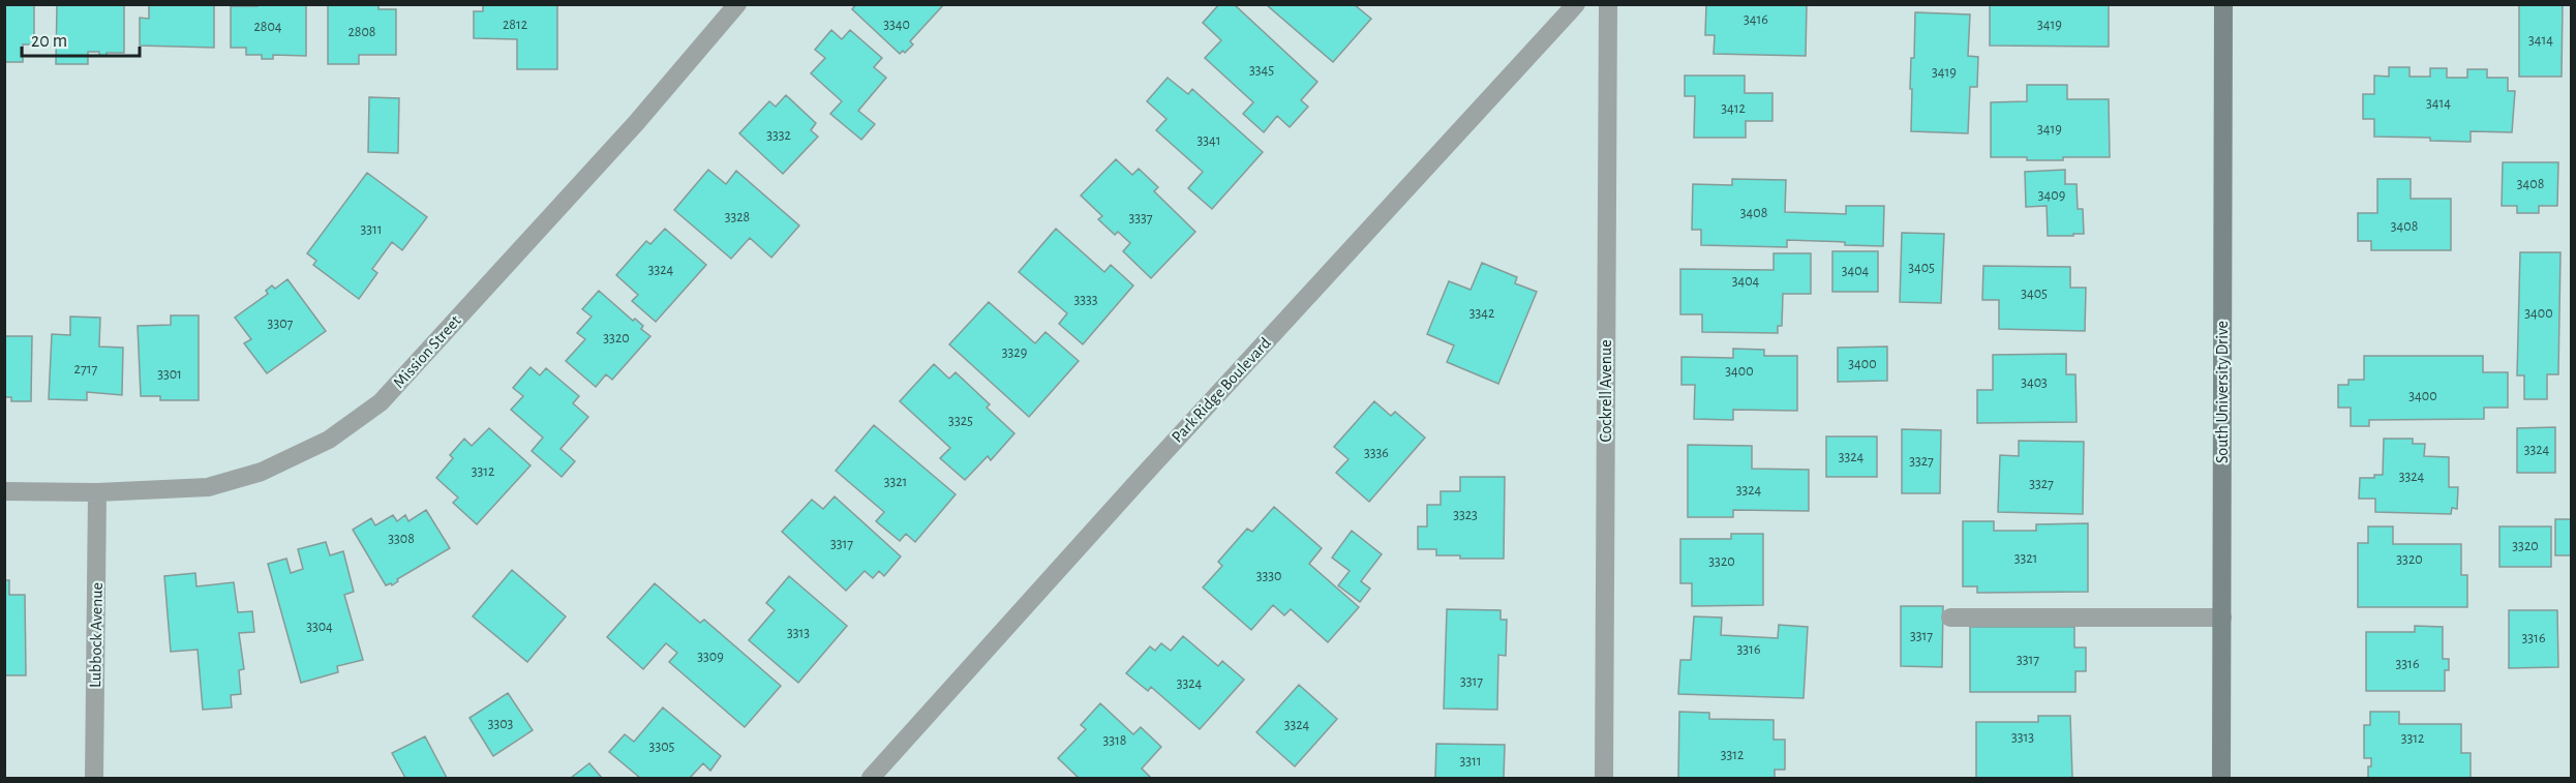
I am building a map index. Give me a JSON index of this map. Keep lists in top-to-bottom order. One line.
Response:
{"streets":{"street":["Mission Street","Park Ridge Boulevard","Cockrell Avenue","South University Drive","Lubbock Avenue"]},"crossings":[["Mission Street","Lubbock Avenue"]],"house_numbers":["3416","2812","3340","3419","2804","2808","3414","3345","3419","3414","3412","3419","3332","3341","3408","3409","3408","3328","3337","3408","3311","3405","3324","3404","3404","3405","3333","3342","3400","3307","3320","3329","3400","2717","3400","3301","3403","3400","3325","3324","3336","3324","3327","3312","3324","3321","3327","3324","3323","3308","3317","3320","3321","3320","3320","3330","3304","3313","3317","3316","3316","3309","3317","3316","3317","3324","3303","3324","3313","3312","3318","3305","3312","3311"],"scale_bar":"20 m"}
